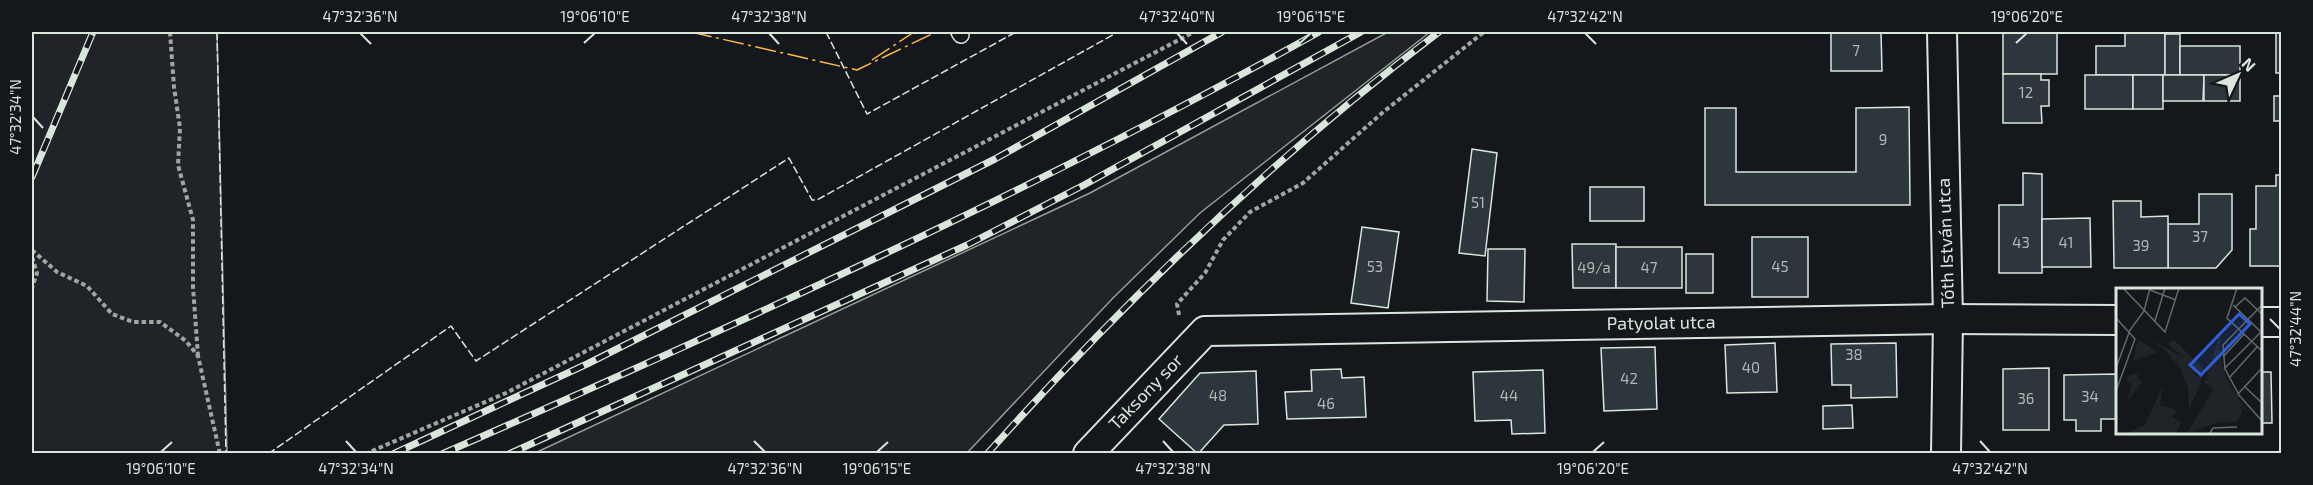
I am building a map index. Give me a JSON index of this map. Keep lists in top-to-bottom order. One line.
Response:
{"streets":{"street":["Tóth István utca","Patyolat utca","Taksony sor"]},"crossings":[["Tóth István utca","Patyolat utca"],["Patyolat utca","Taksony sor"]],"house_numbers":["7","12","9","51","37","43","41","39","53","45","49/a","47","38","40","42","48","44","34","36","46"],"north":"top right","coordinates":["47°32'36\"N","19°06'10\"E","47°32'38\"N","47°32'40\"N","19°06'15\"E","47°32'42\"N","19°06'20\"E","47°32'34\"N","47°32'44\"N"]}
